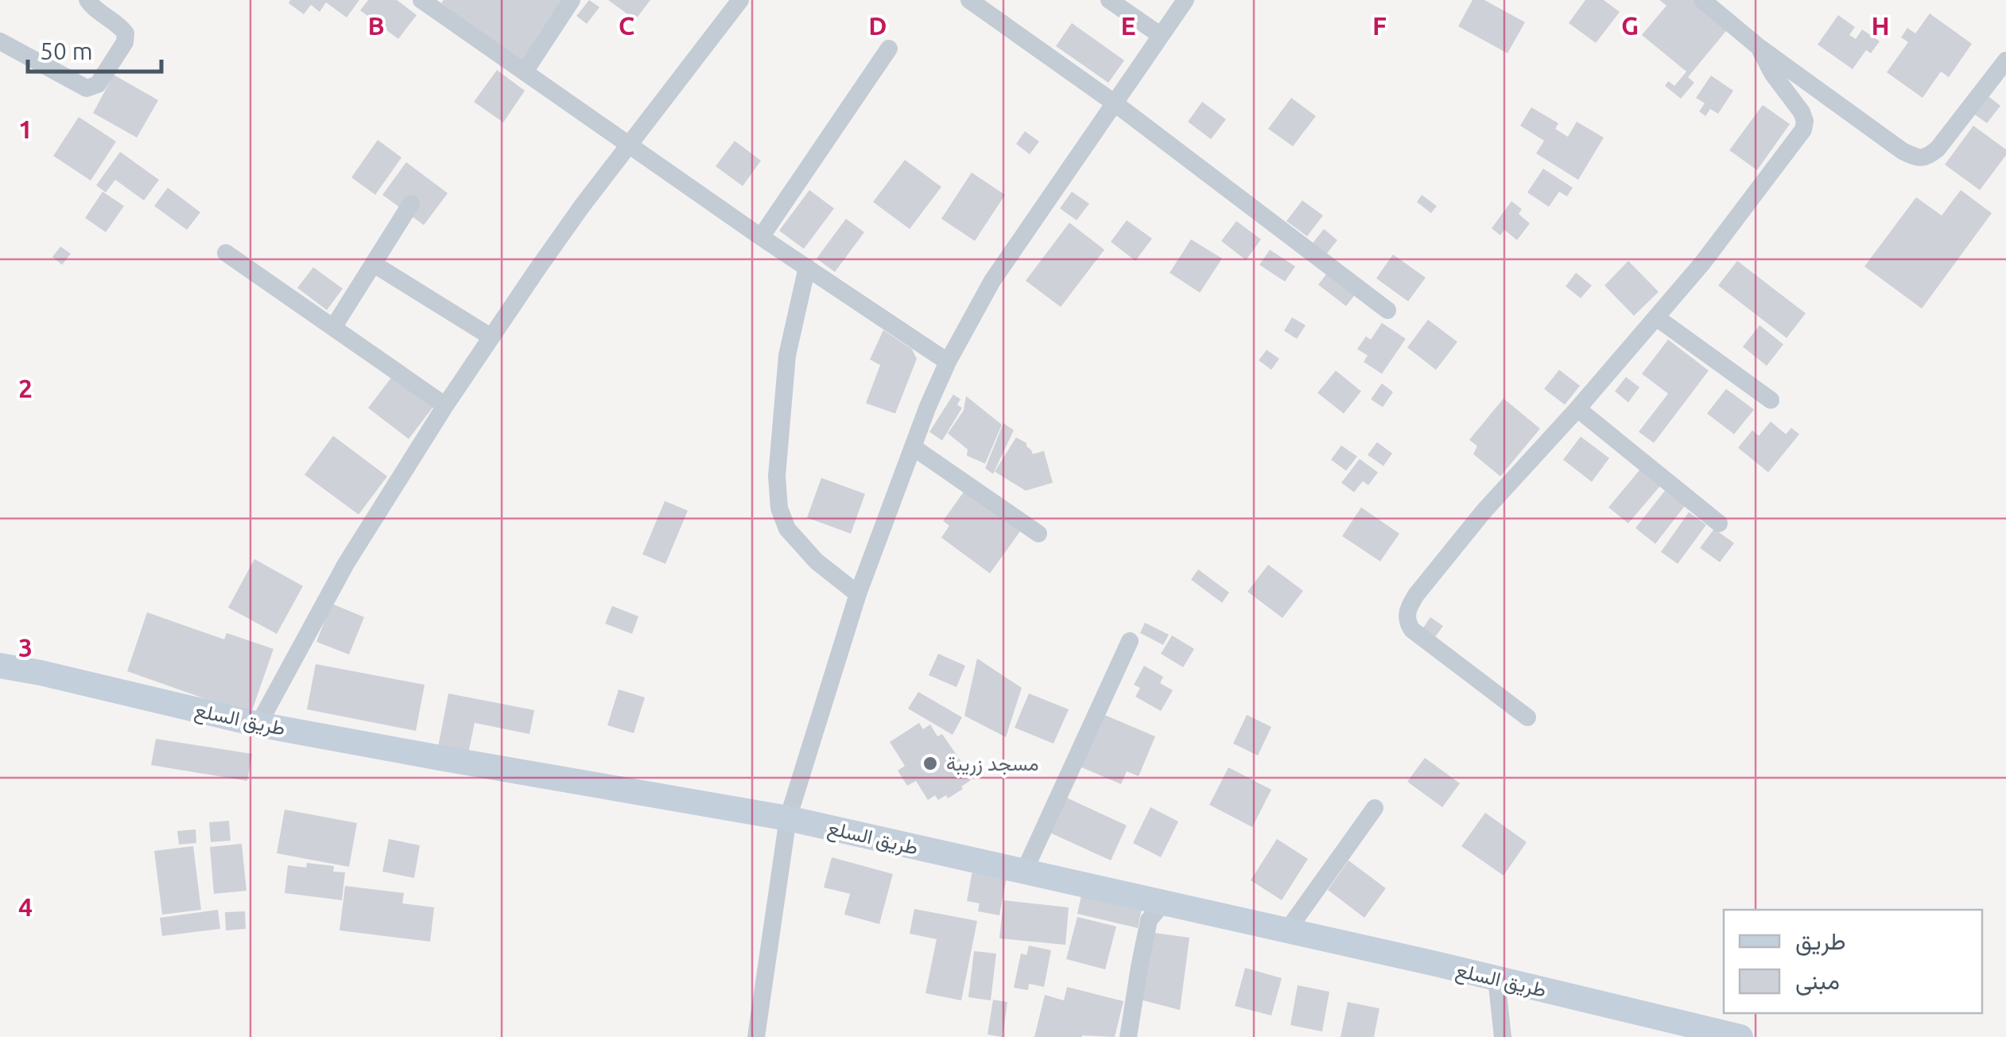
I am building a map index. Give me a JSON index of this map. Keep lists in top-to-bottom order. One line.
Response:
{"streets":{"street":["طريق السلع"]},"places":["مسجد زريبة"],"legend":["طريق","مبنى"],"scale_bar":"50 m","grid":{"columns":["B","C","D","E","F","G","H"],"rows":["1","2","3","4"]}}
